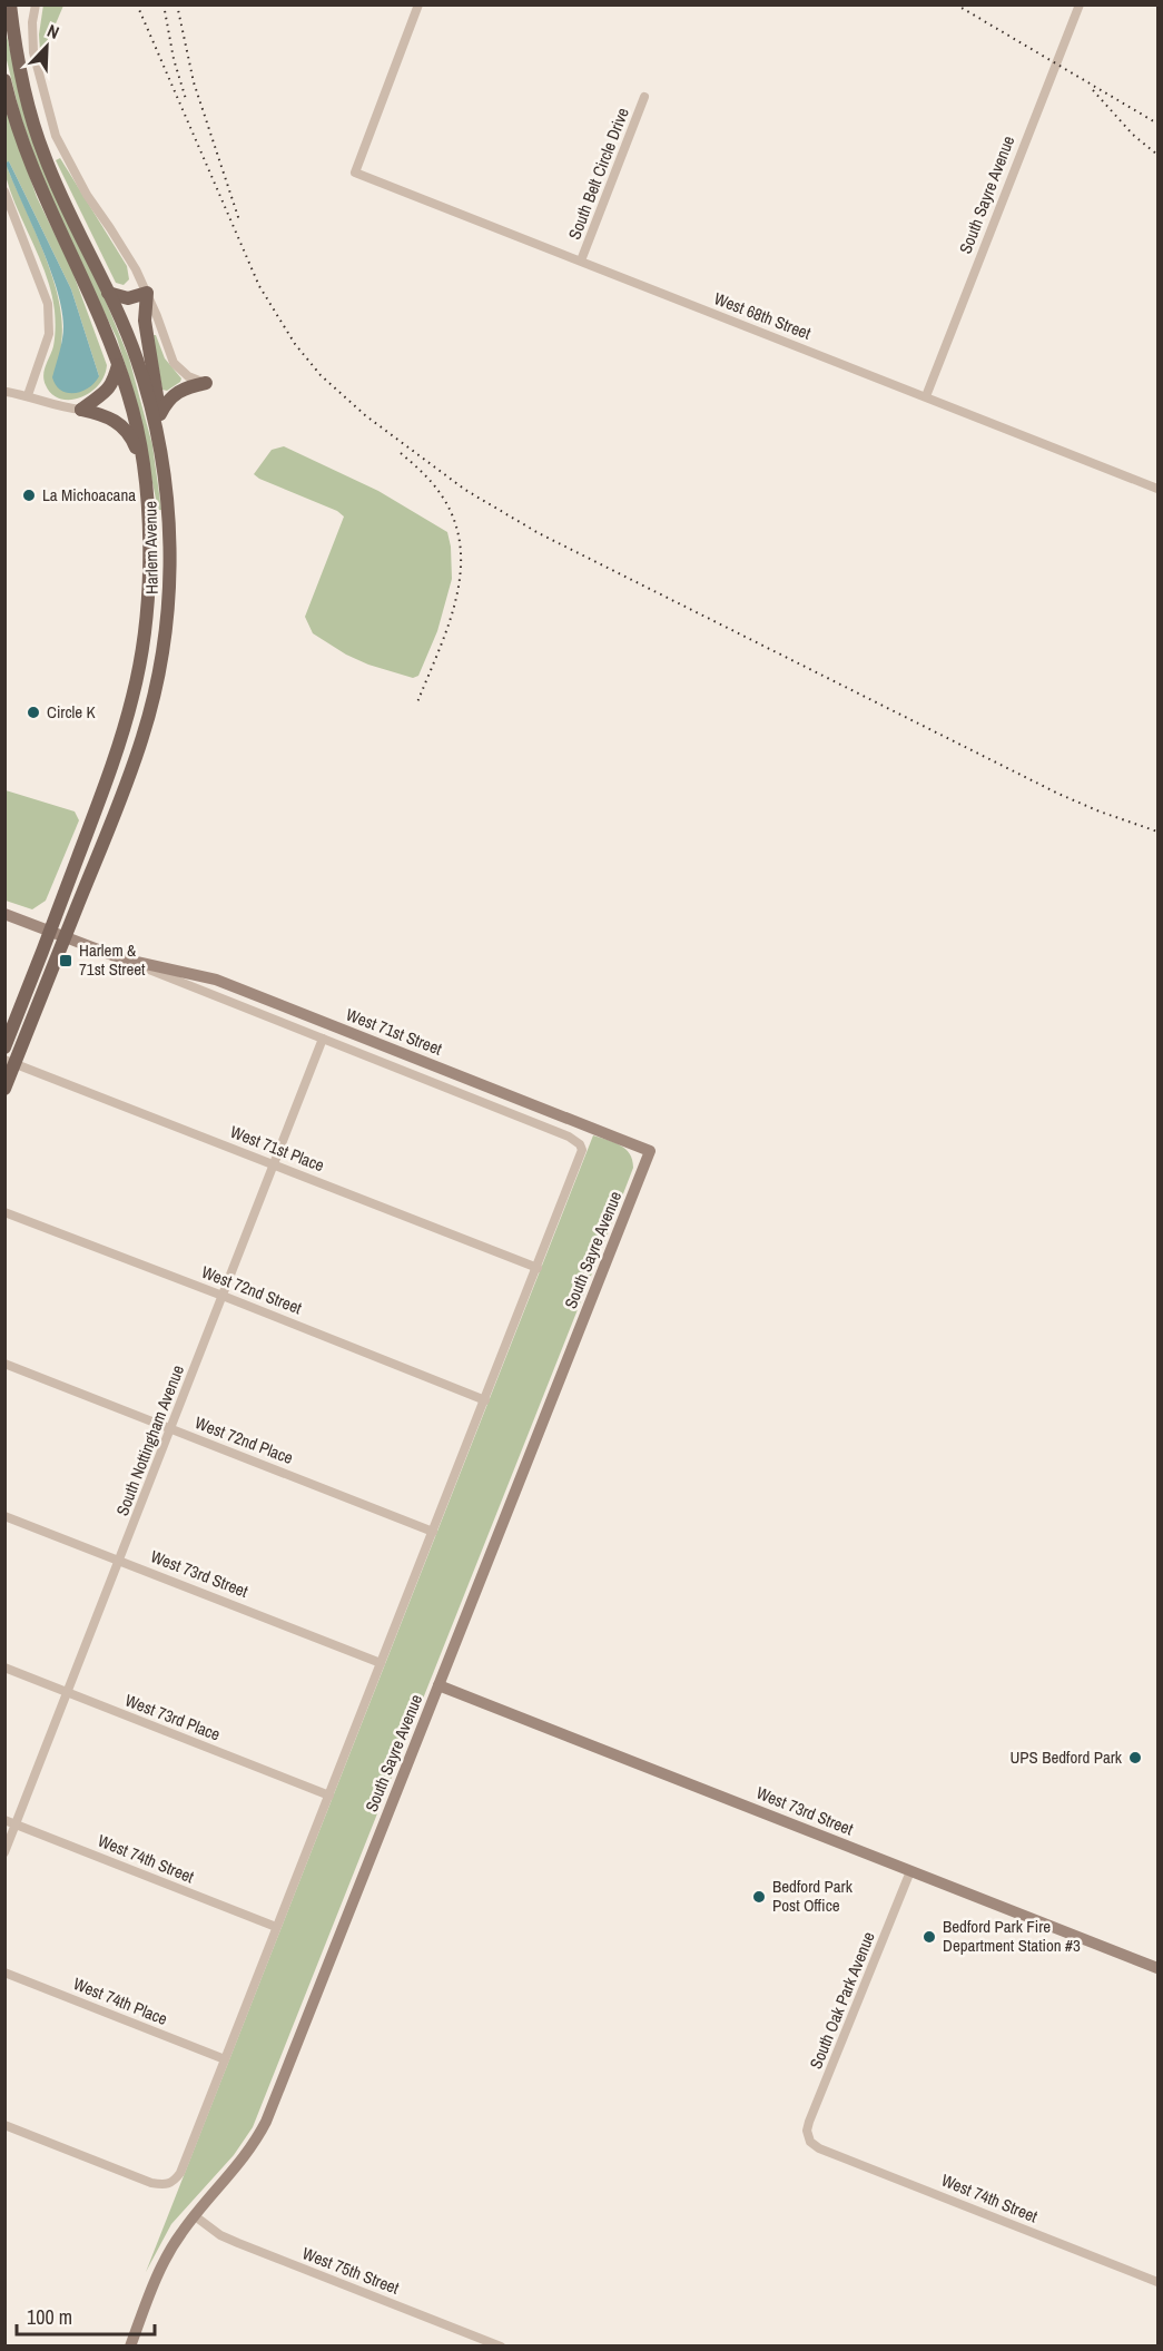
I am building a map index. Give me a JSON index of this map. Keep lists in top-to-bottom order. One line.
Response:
{"streets":{"main road":["Harlem Avenue"],"street":["South Belt Circle Drive","South Sayre Avenue","West 68th Street","West 71st Street","West 71st Place","West 72nd Street","South Nottingham Avenue","West 72nd Place","West 73rd Street","West 73rd Place","West 74th Street","South Oak Park Avenue","West 74th Place","West 75th Street"]},"crossings":[["South Belt Circle Drive","West 68th Street"],["South Sayre Avenue","West 68th Street"],["South Sayre Avenue","West 71st Street"],["South Sayre Avenue","West 73rd Street"],["South Sayre Avenue","West 75th Street"],["Harlem Avenue","West 71st Street"],["Harlem Avenue","West 71st Place"],["West 71st Street","West 71st Place"],["West 71st Street","South Nottingham Avenue"],["West 71st Place","South Nottingham Avenue"],["West 72nd Street","South Nottingham Avenue"],["South Nottingham Avenue","West 72nd Place"],["South Nottingham Avenue","West 73rd Street"],["South Nottingham Avenue","West 73rd Place"],["South Nottingham Avenue","West 74th Street"],["West 73rd Street","South Oak Park Avenue"],["West 74th Street","South Oak Park Avenue"]],"places":{"other":["La Michoacana","Circle K","UPS Bedford Park","Bedford Park Post Office","Bedford Park Fire Department Station #3"],"transit":["Harlem & 71st Street"]},"scale_bar":"100 m","north":"top right"}
